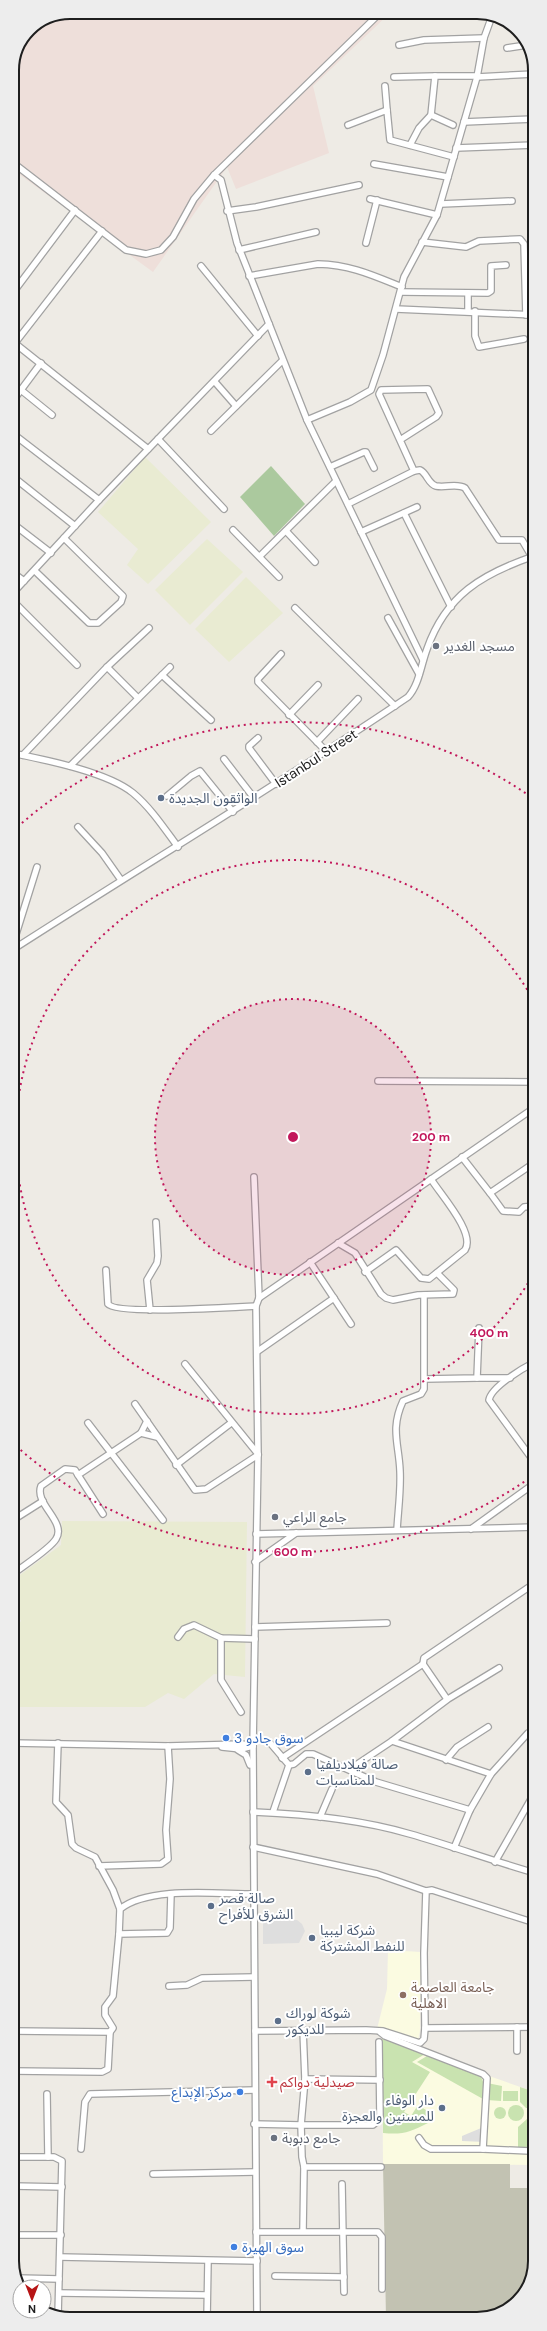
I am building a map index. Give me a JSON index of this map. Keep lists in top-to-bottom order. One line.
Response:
{"streets":{"street":["Istanbul Street"]},"places":{"other":["مسجد الغدير","الواثقون الجديدة","جامع الراعي","سوق جادو 3","صالة فيلاديلفيا للمناسبات","صالة قصر الشرق للأفراح","شركة ليبيا للنفط المشتركة","جامعة العاصمة الاهلية","شوكة لوراك للديكور","مركز الإبداع","دار الوفاء للمسنين والعجزة","جامع دبوبة","سوق الهيرة"],"health":["صيدلية دواكم"]},"north":"bottom","rings":["200 m","400 m","600 m"]}
